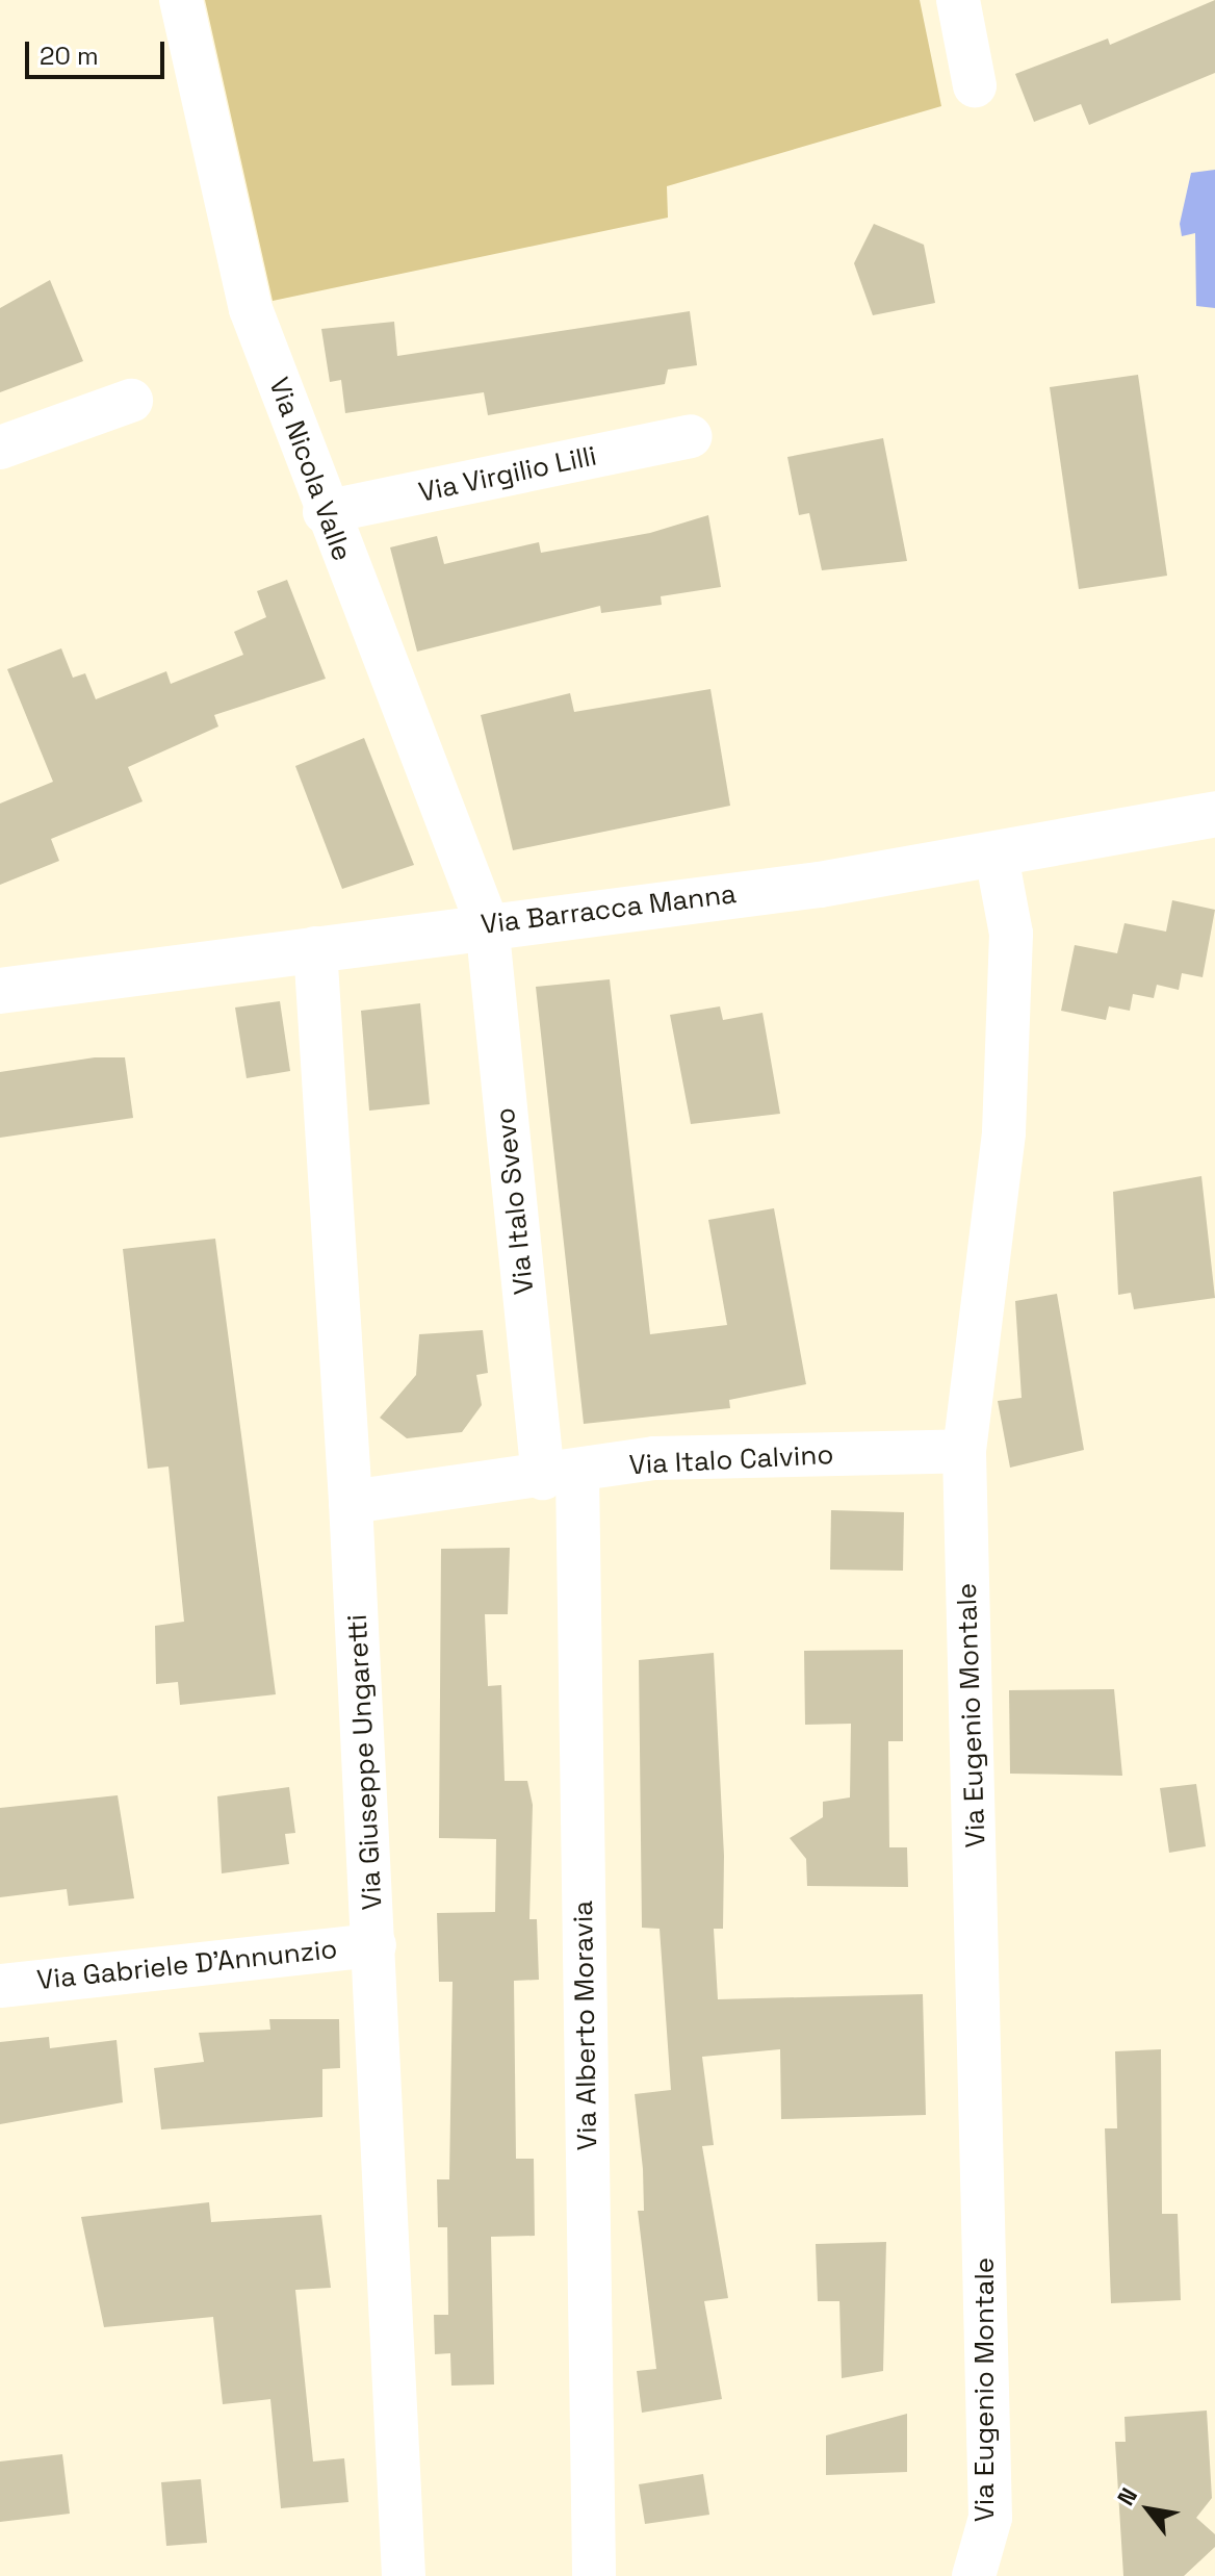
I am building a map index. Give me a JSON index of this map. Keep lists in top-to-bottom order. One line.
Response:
{"streets":{"street":["Via Nicola Valle","Via Virgilio Lilli","Via Barracca Manna","Via Italo Svevo","Via Italo Calvino","Via Eugenio Montale","Via Giuseppe Ungaretti","Via Gabriele D'Annunzio","Via Alberto Moravia"]},"crossings":[["Via Nicola Valle","Via Virgilio Lilli"],["Via Nicola Valle","Via Barracca Manna"],["Via Nicola Valle","Via Italo Svevo"],["Via Barracca Manna","Via Italo Svevo"],["Via Barracca Manna","Via Eugenio Montale"],["Via Barracca Manna","Via Giuseppe Ungaretti"],["Via Italo Svevo","Via Italo Calvino"],["Via Italo Svevo","Via Alberto Moravia"],["Via Italo Calvino","Via Eugenio Montale"],["Via Italo Calvino","Via Giuseppe Ungaretti"],["Via Italo Calvino","Via Alberto Moravia"],["Via Giuseppe Ungaretti","Via Gabriele D'Annunzio"]],"scale_bar":"20 m","north":"top left"}
